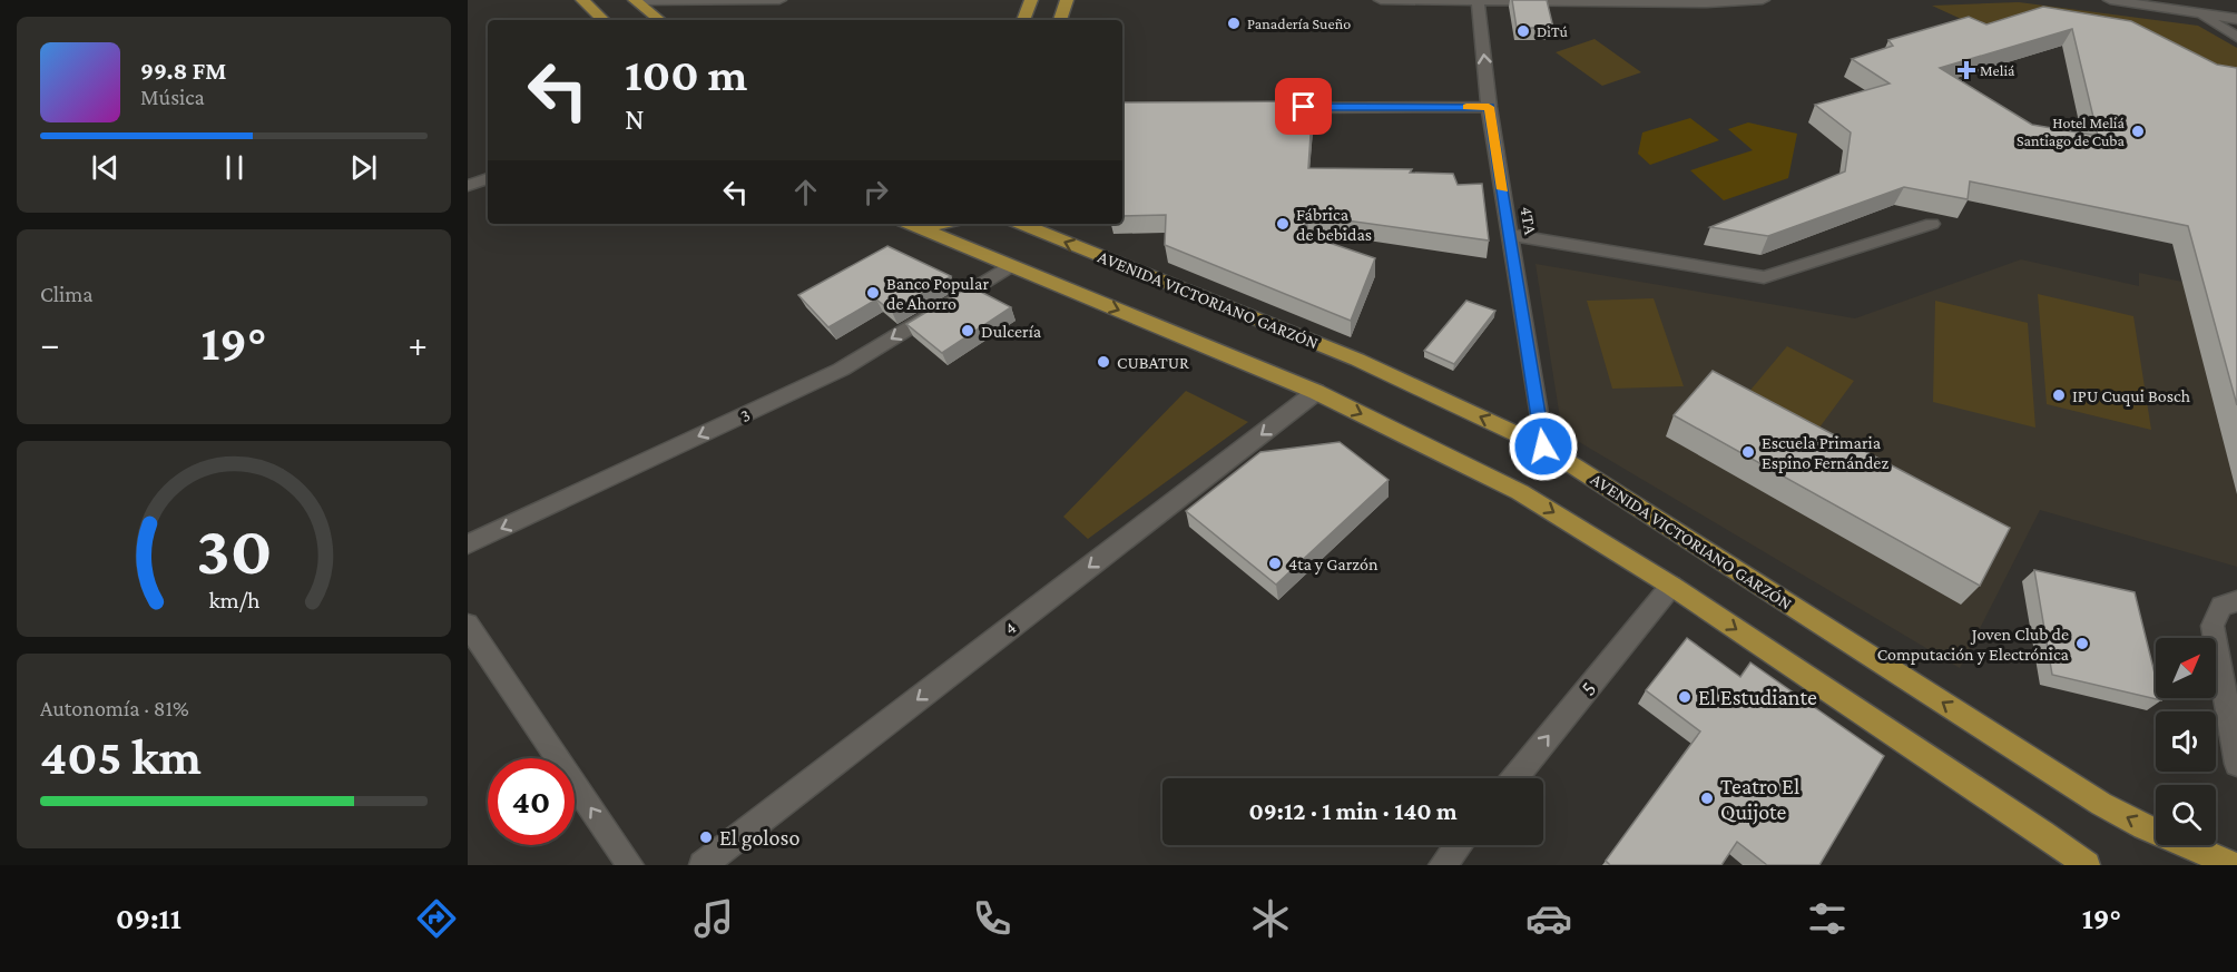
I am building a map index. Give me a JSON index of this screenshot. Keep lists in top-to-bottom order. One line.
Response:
{"streets":{"main road":["AVENIDA VICTORIANO GARZÓN"],"street":["4TA","3","4","5"]},"crossings":[["4TA","AVENIDA VICTORIANO GARZÓN"]],"one_way":["3","4","5"],"places":{"other":["Panadería Sueño","DiTú","Hotel Meliá Santiago de Cuba","Fábrica de bebidas","Banco Popular de Ahorro","Dulcería","CUBATUR","IPU Cuqui Bosch","Escuela Primaria Espino Fernández","4ta y Garzón","Joven Club de Computación y Electrónica","El Estudiante","Teatro El Quijote","El goloso"],"health":["Meliá"]},"north":"top right","page":{"turn":["100 m","N"],"song":["99.8 FM","Música"],"tile":["Clima",["Autonomía · 81%","405 km"]],"heat":["−","19°","+"],"limit":"40","trip":"09:12 · 1 min · 140 m","tabs":["09:11","19°"],"gauge":["30","km/h"]}}
